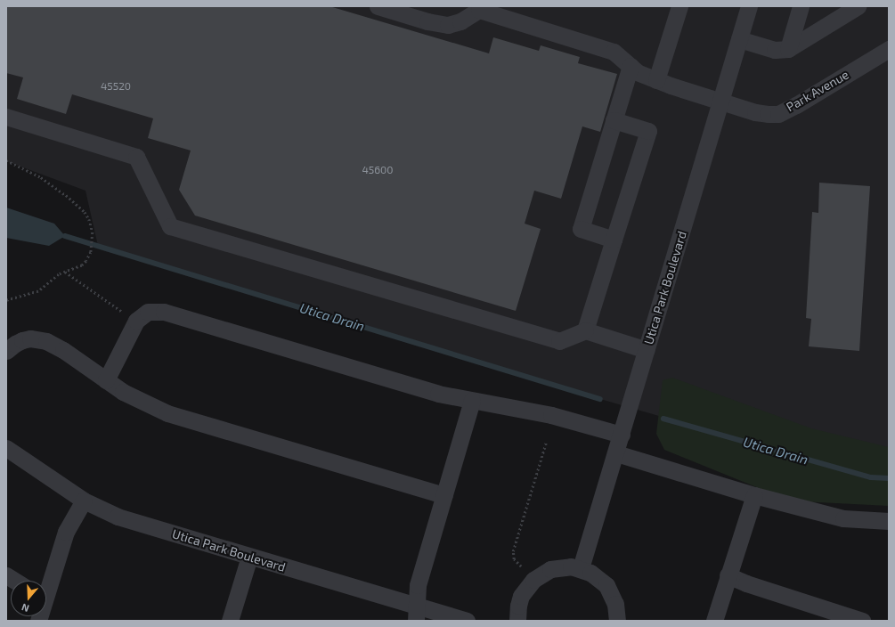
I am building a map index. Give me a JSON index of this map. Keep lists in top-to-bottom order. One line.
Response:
{"streets":{"street":["Park Avenue","Utica Park Boulevard"]},"crossings":[["Park Avenue","Utica Park Boulevard"]],"water":["Utica Drain"],"house_numbers":["45520","45600"],"north":"bottom"}
